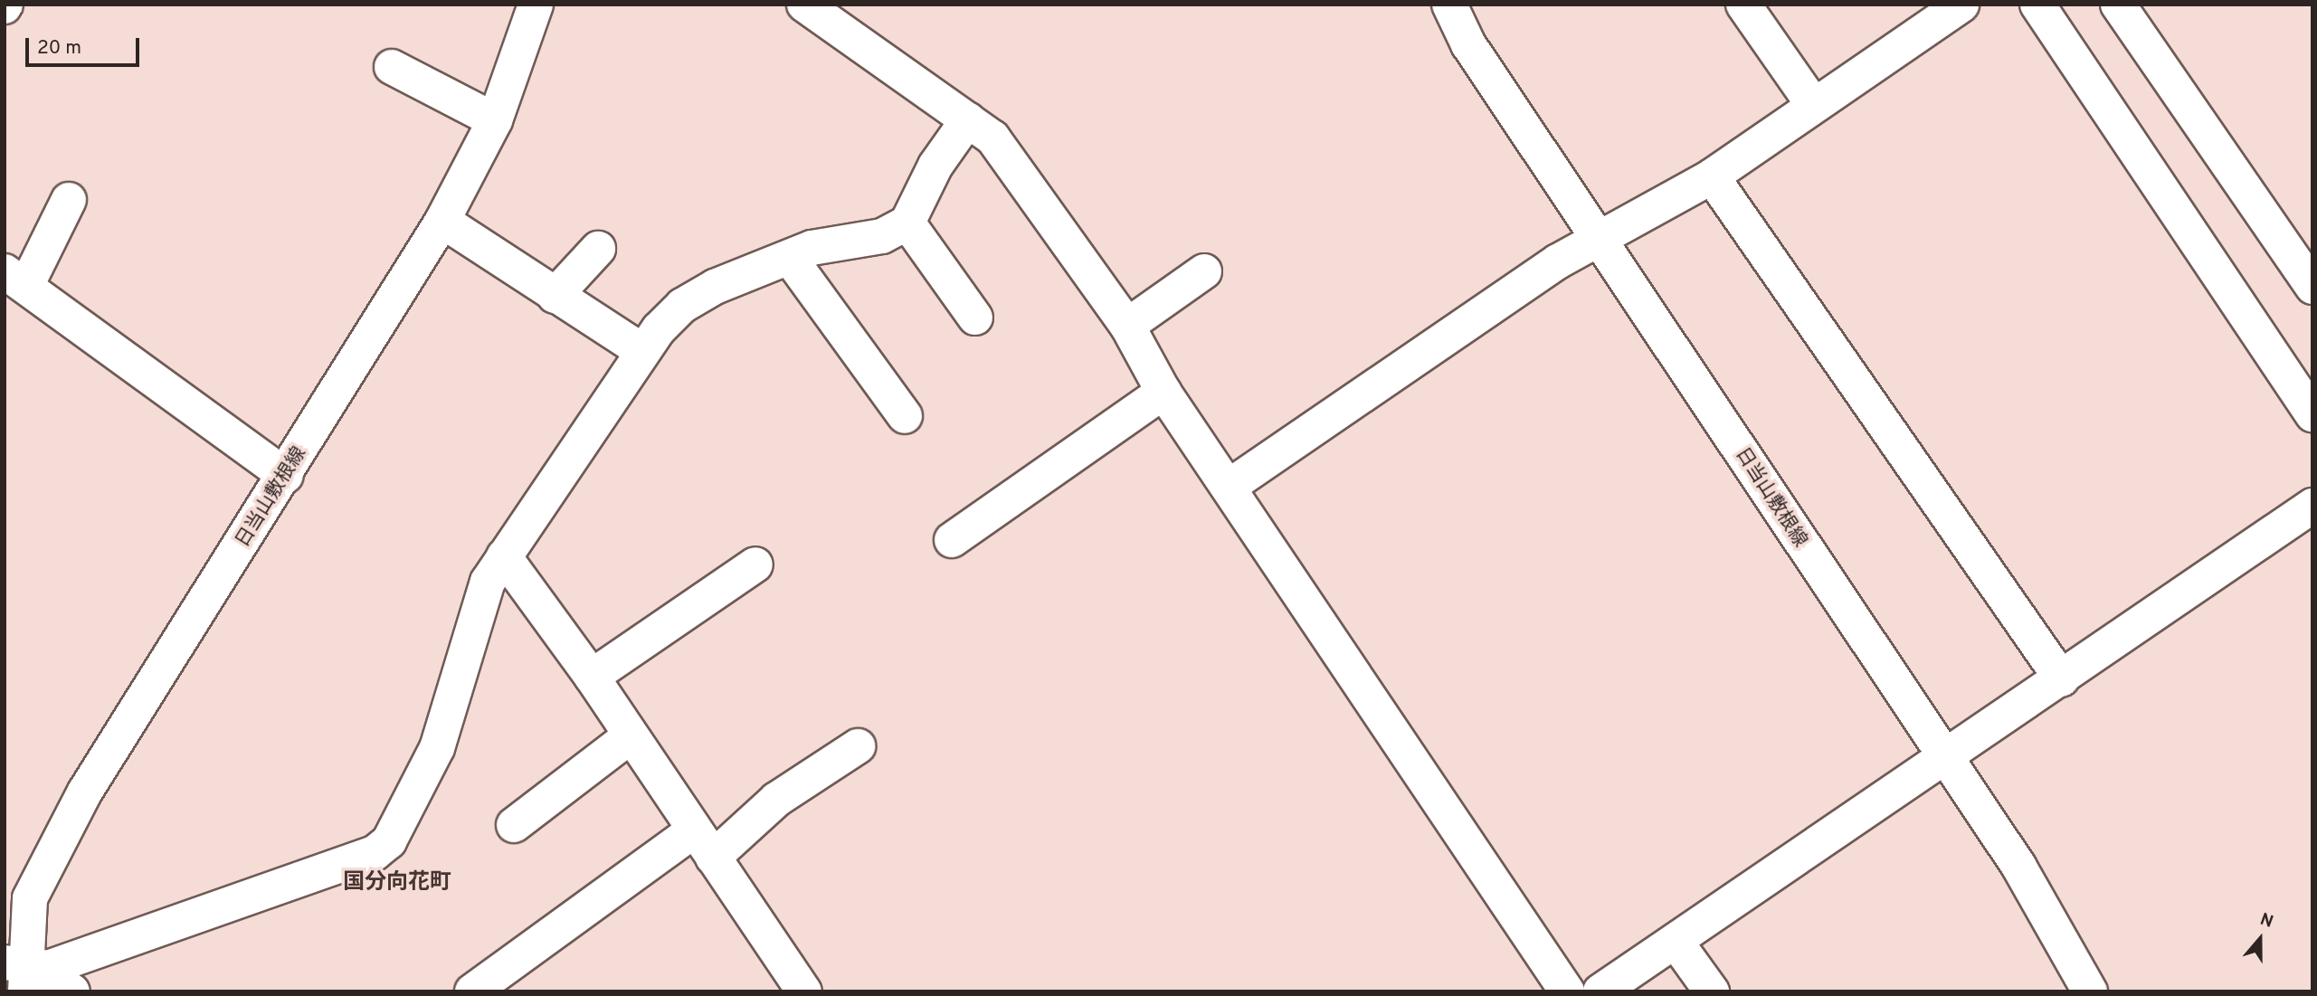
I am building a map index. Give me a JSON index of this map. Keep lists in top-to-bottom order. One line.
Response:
{"streets":{"street":["日当山敷根線"]},"districts":["国分向花町"],"scale_bar":"20 m","north":"top"}
